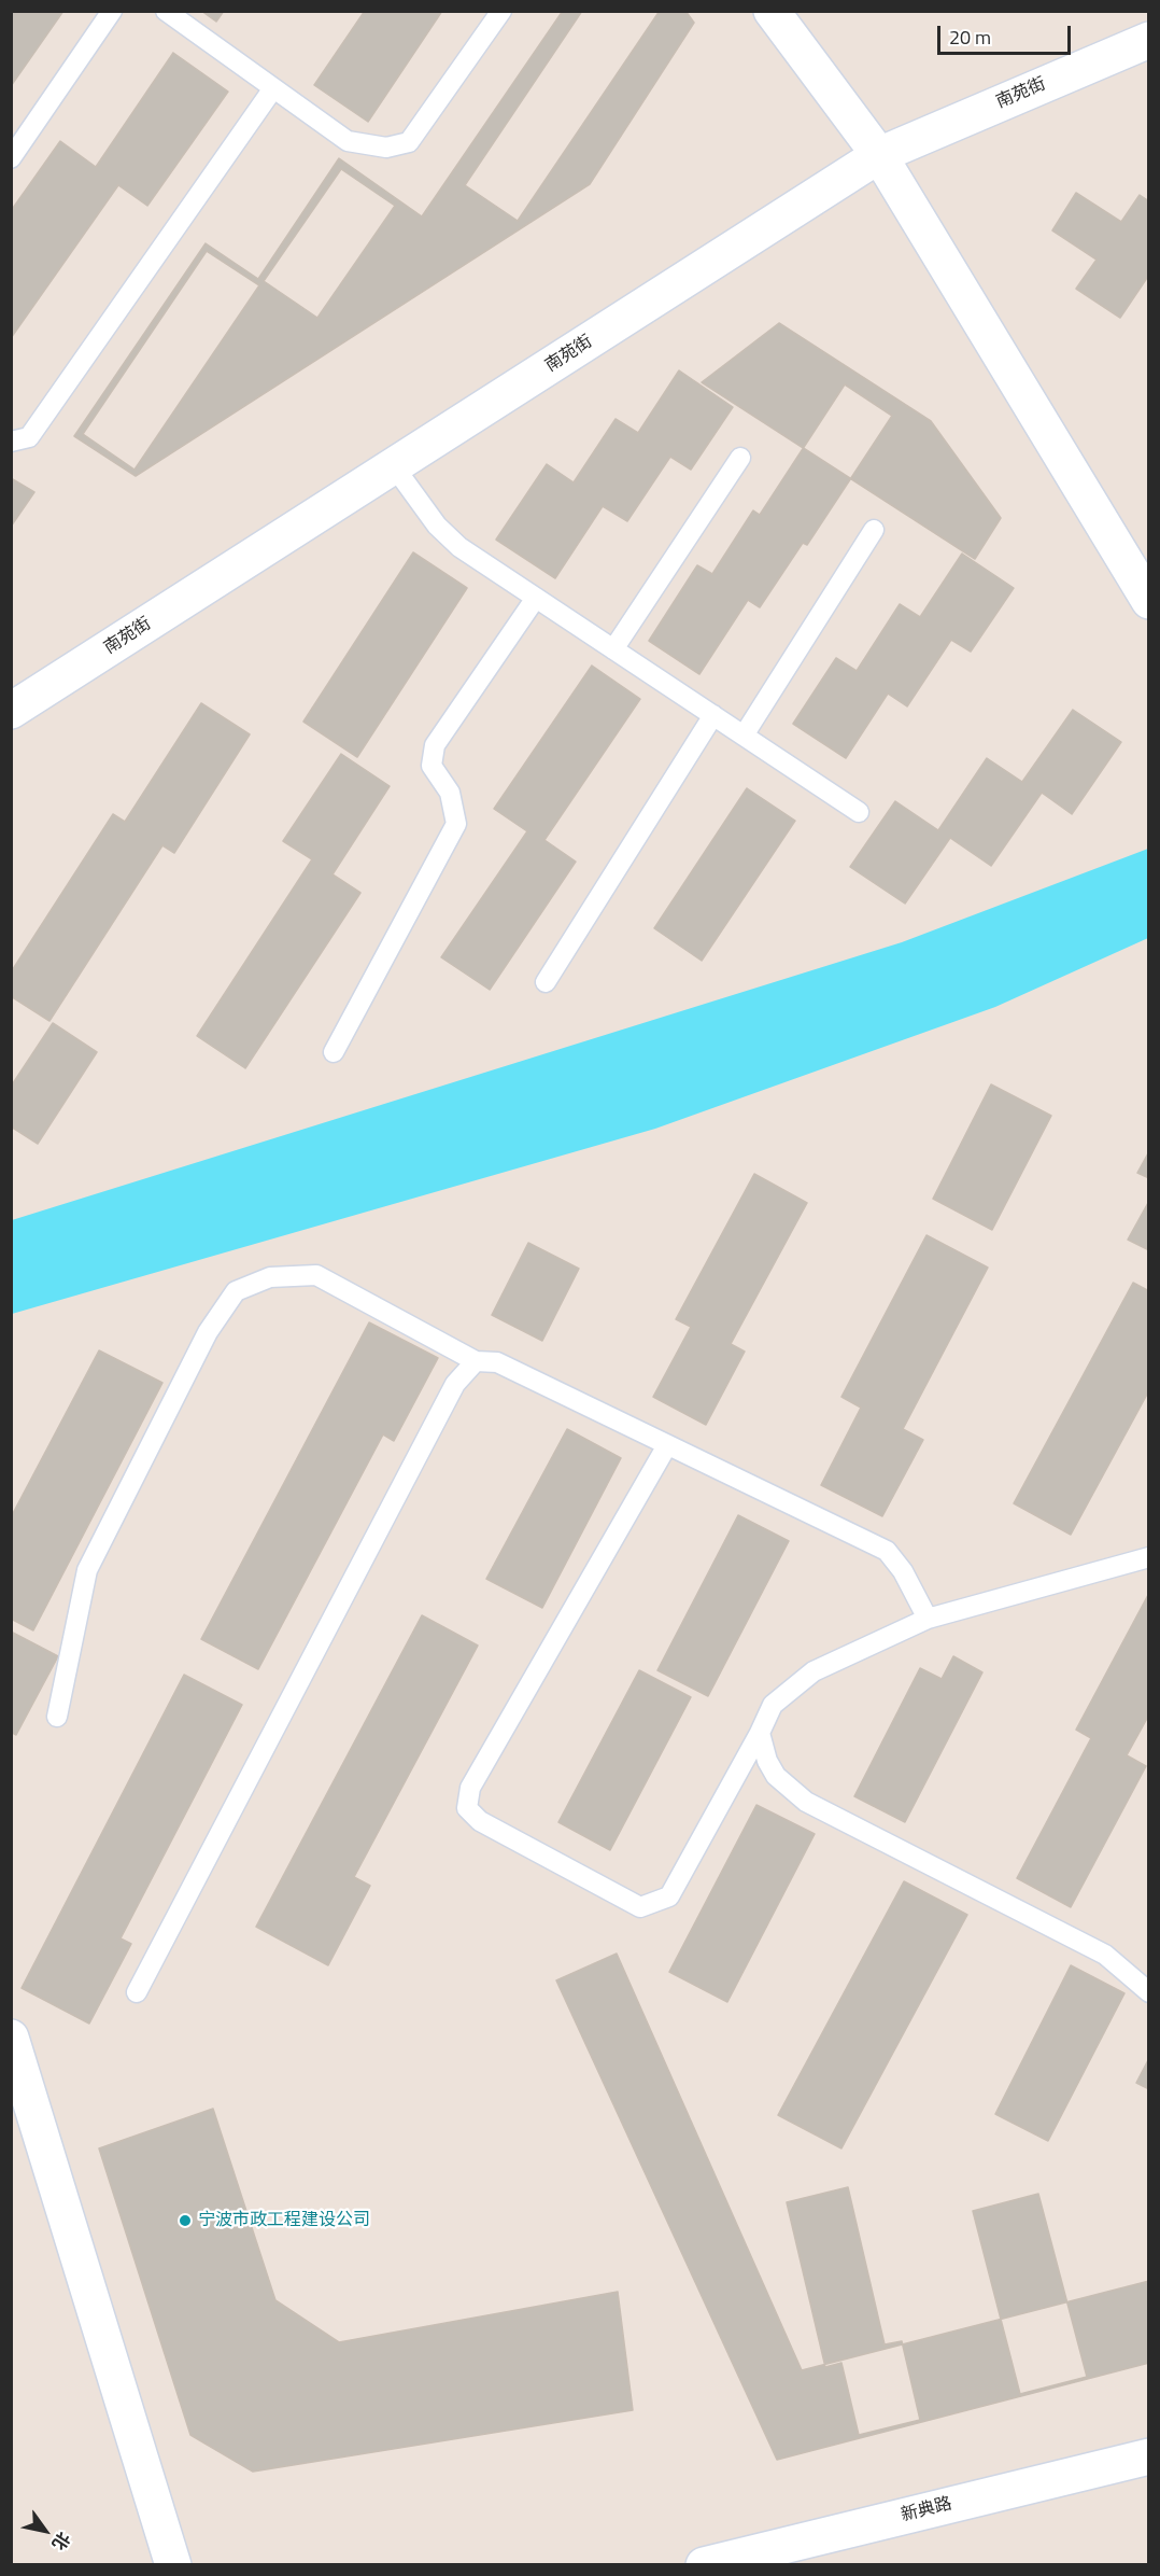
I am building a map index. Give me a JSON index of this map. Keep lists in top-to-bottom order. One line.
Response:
{"streets":{"street":["南苑街","新典路"]},"places":["宁波市政工程建设公司"],"scale_bar":"20 m","north":"bottom right"}
